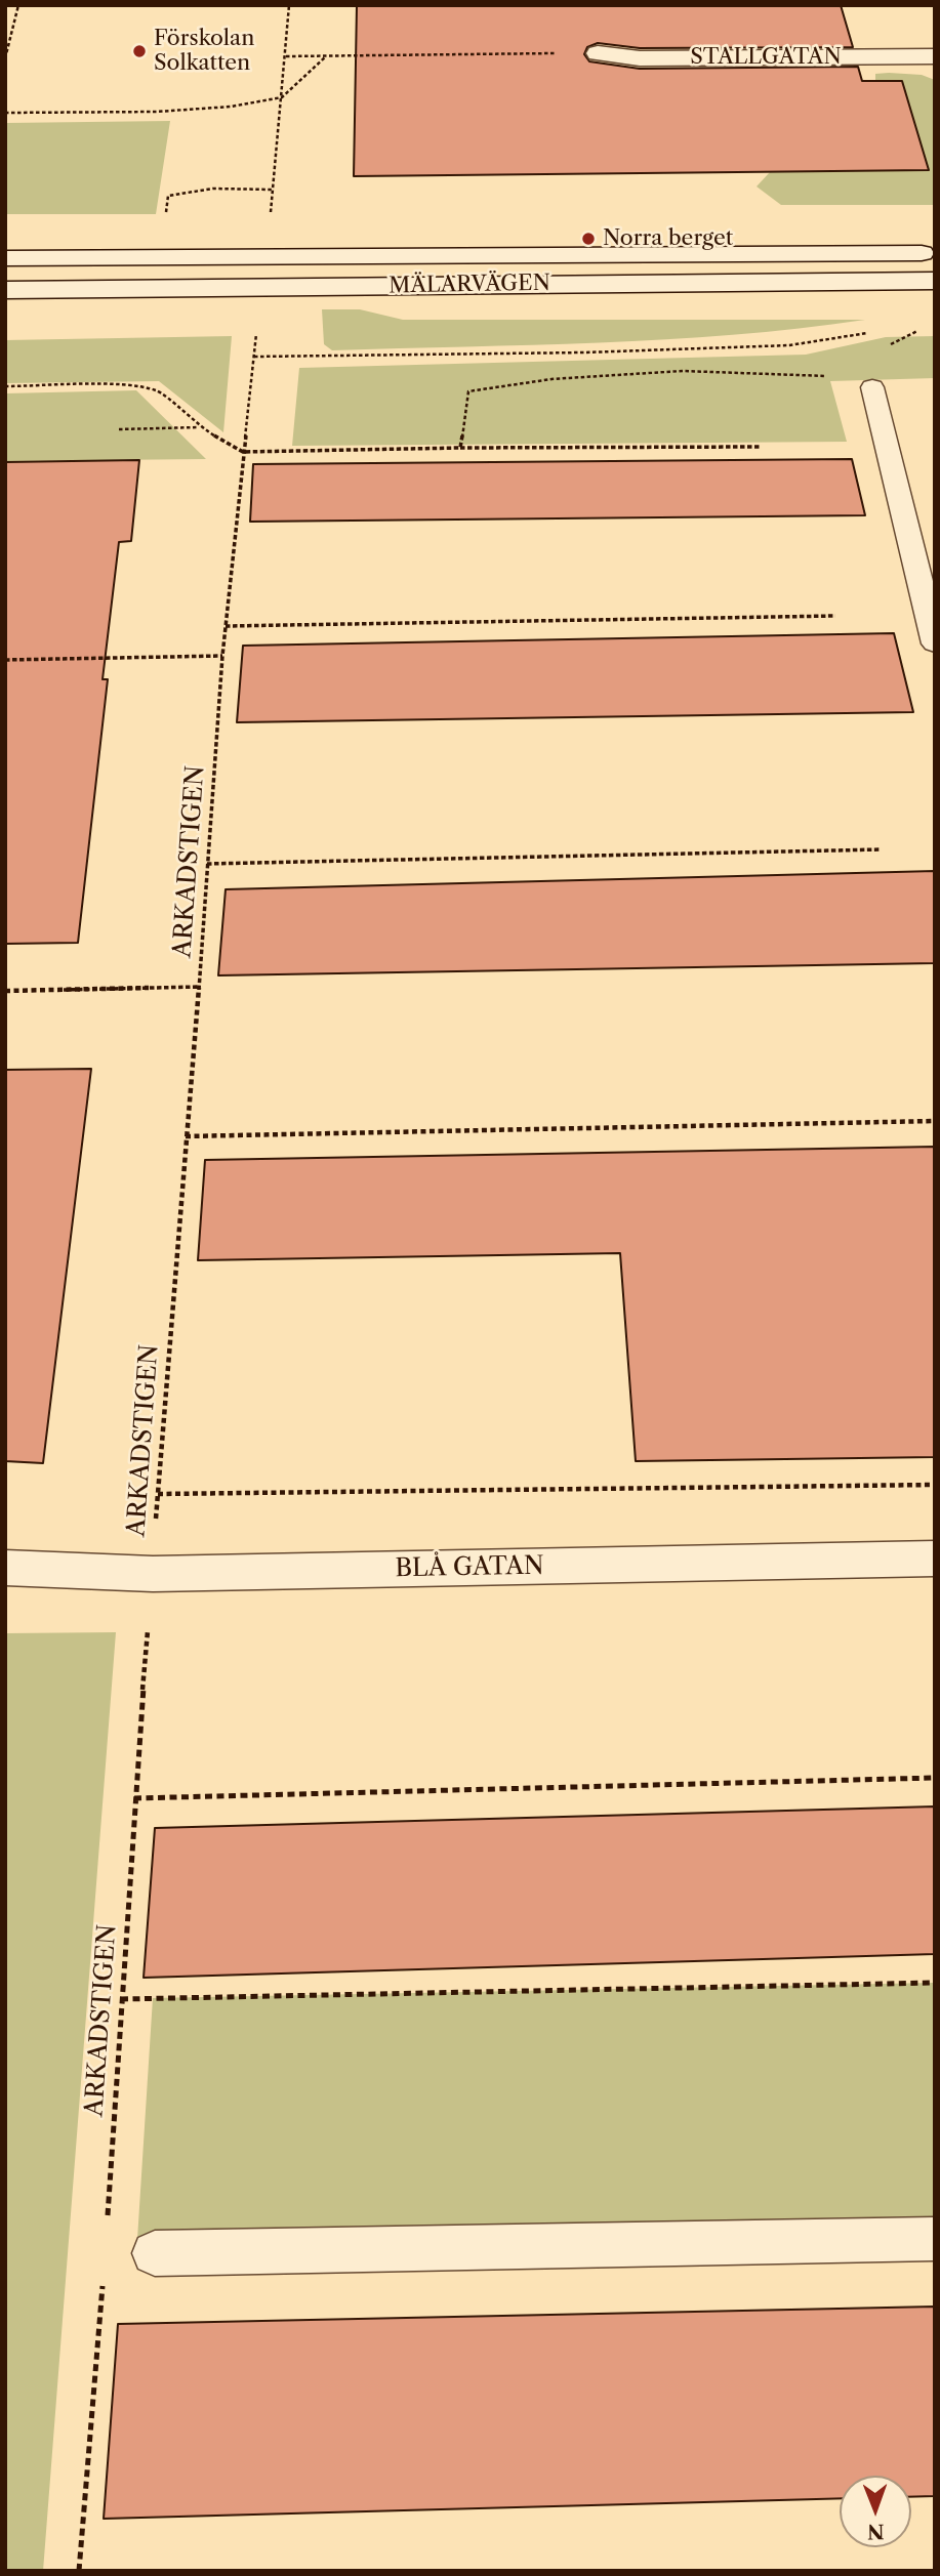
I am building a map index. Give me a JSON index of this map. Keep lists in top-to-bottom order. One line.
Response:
{"streets":{"main road":["STALLGATAN","MÄLARVÄGEN","BLÅ GATAN"],"path":["ARKADSTIGEN"]},"crossings":[["ARKADSTIGEN","BLÅ GATAN"]],"places":["Förskolan Solkatten","Norra berget"],"north":"bottom"}
